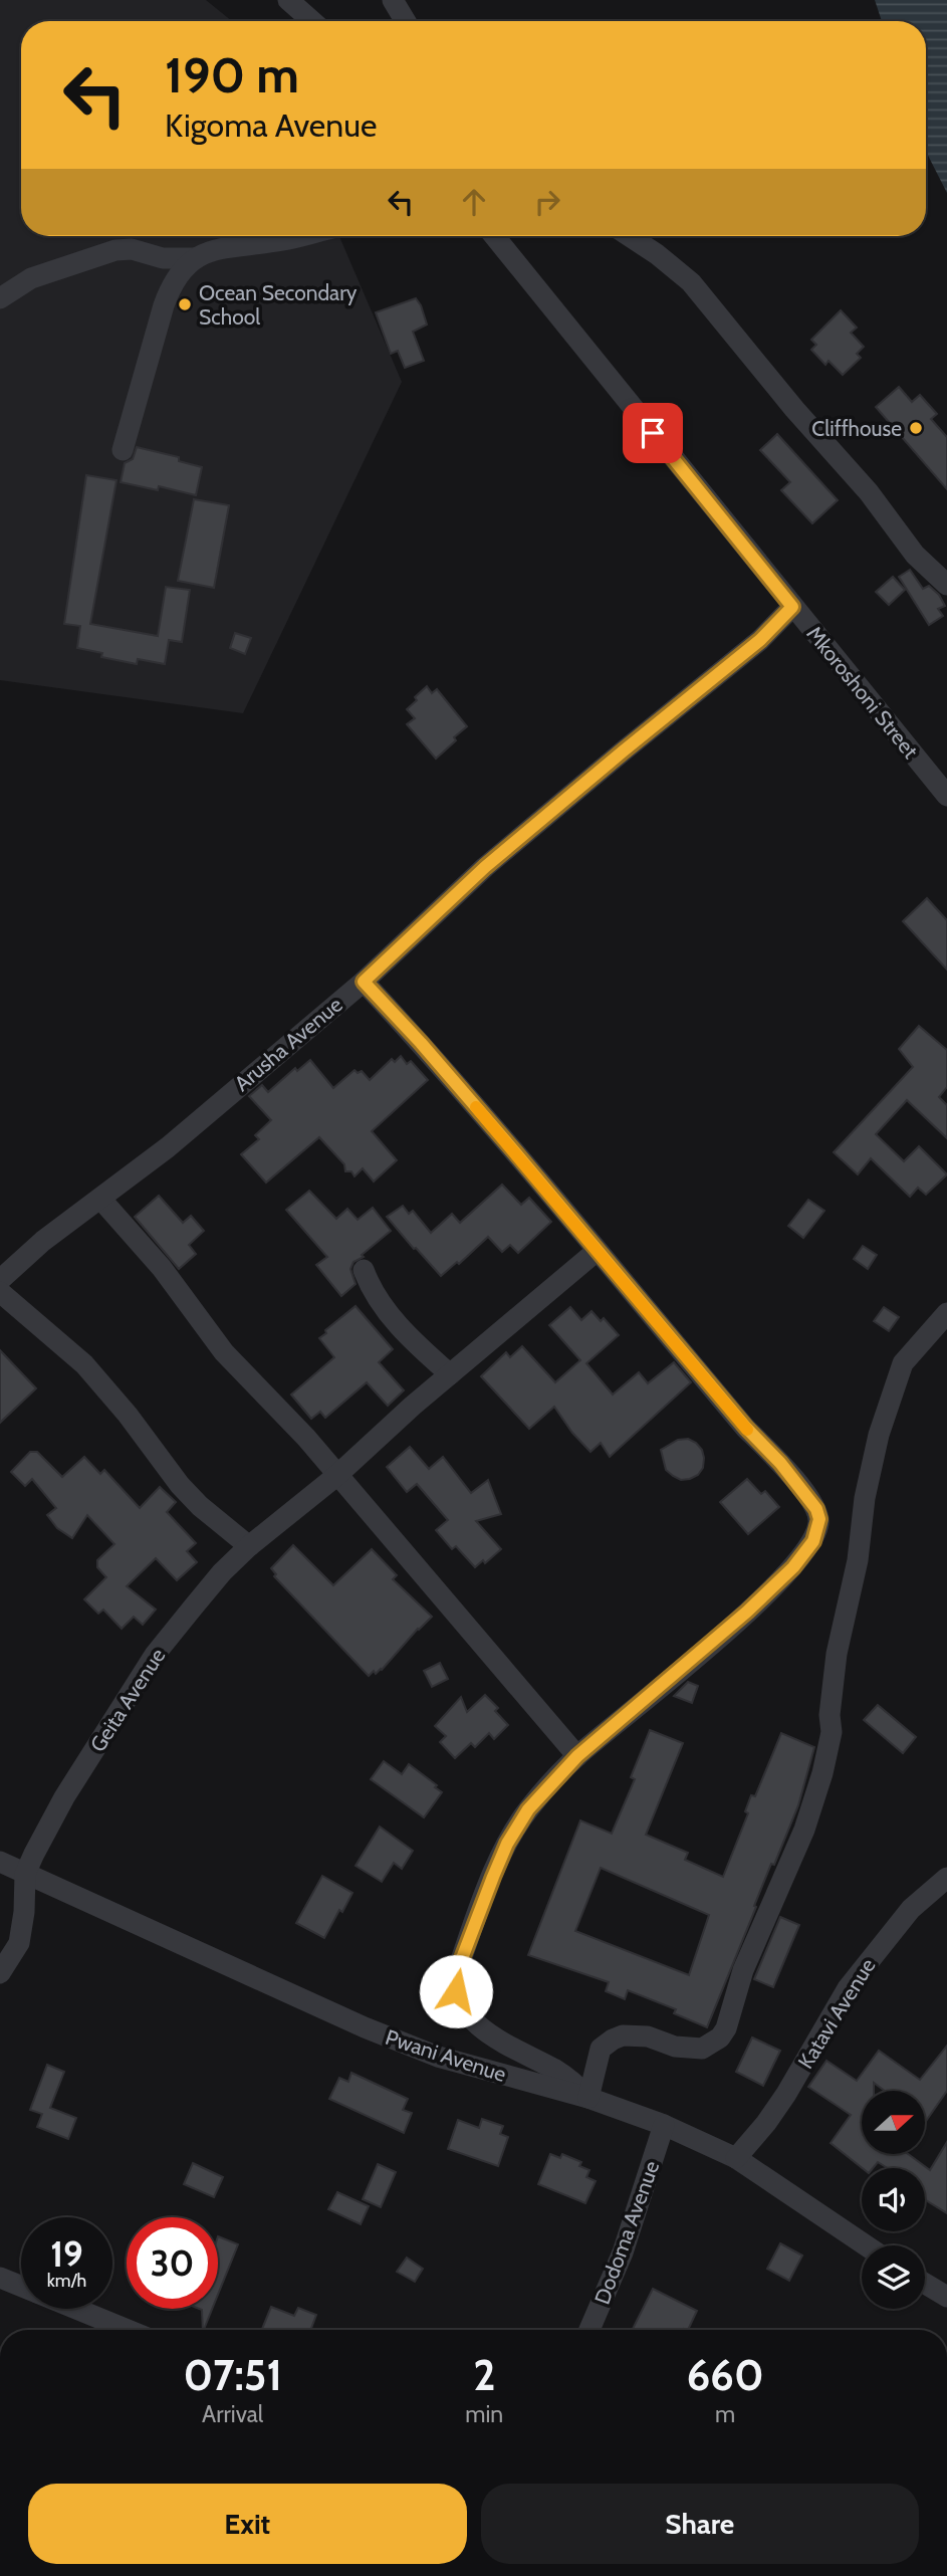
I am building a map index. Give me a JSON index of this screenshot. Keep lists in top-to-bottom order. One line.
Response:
{"streets":{"street":["Mkoroshoni Street","Arusha Avenue","Geita Avenue","Katavi Avenue","Pwani Avenue","Dodoma Avenue"]},"crossings":[["Mkoroshoni Street","Arusha Avenue"],["Geita Avenue","Pwani Avenue"],["Katavi Avenue","Pwani Avenue"],["Pwani Avenue","Dodoma Avenue"]],"places":["Ocean Secondary School","Cliffhouse"],"north":"right","page":{"turn":["190 m","Kigoma Avenue"],"speed":"19 km/h","limit":"30","eta":["07:51","Arrival","2","min","660","m"],"buttons":["Exit","Share"]}}
